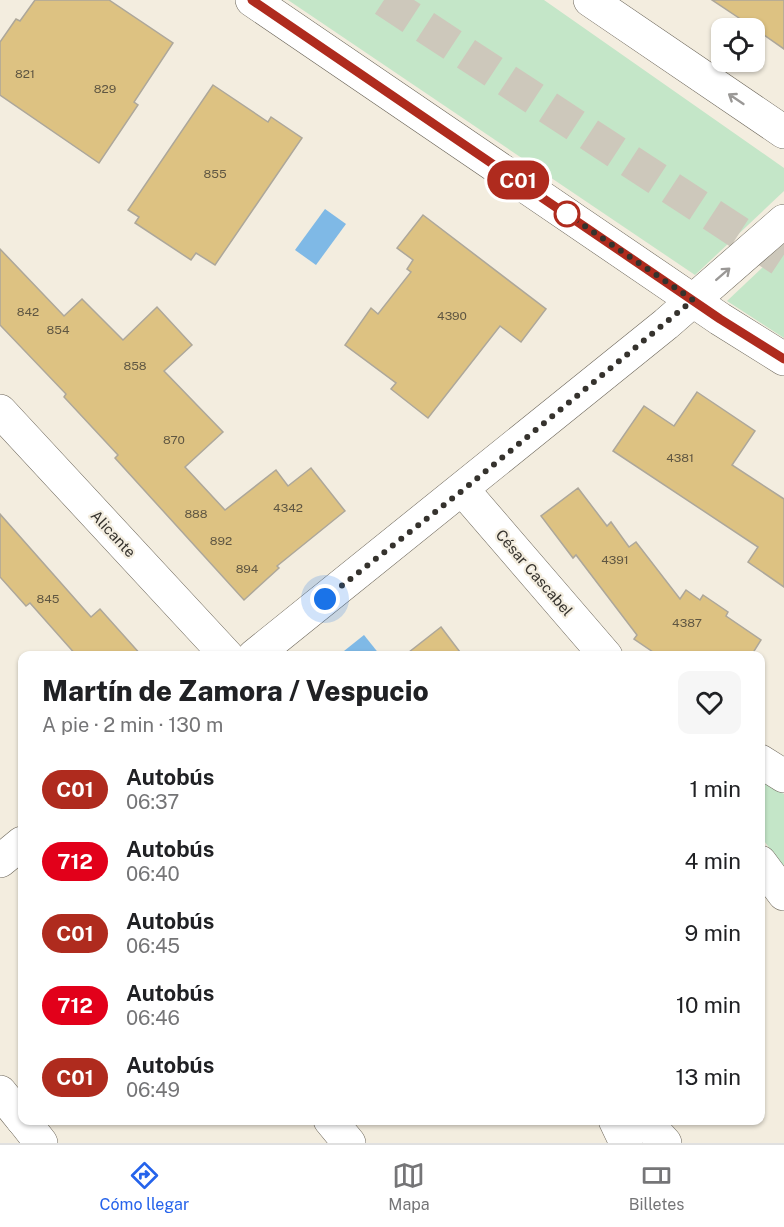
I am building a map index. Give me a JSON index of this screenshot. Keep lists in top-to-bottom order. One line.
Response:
{"streets":{"street":["Alicante","César Cascabel"]},"lines":["bus line C01"],"house_numbers":["821","829","855","842","4390","854","858","870","4381","4342","888","892","4391","894","845","4387"],"page":{"on_map":"C01","heading":["Martín de Zamora / Vespucio","A pie · 2 min · 130 m"],"list":[{"mark":"C01","name":"Autobús","note":"06:37","value":"1 min"},{"mark":"712","name":"Autobús","note":"06:40","value":"4 min"},{"mark":"C01","name":"Autobús","note":"06:45","value":"9 min"},{"mark":"712","name":"Autobús","note":"06:46","value":"10 min"},{"mark":"C01","name":"Autobús","note":"06:49","value":"13 min"}],"tabs":["Cómo llegar","Mapa","Billetes"]}}
